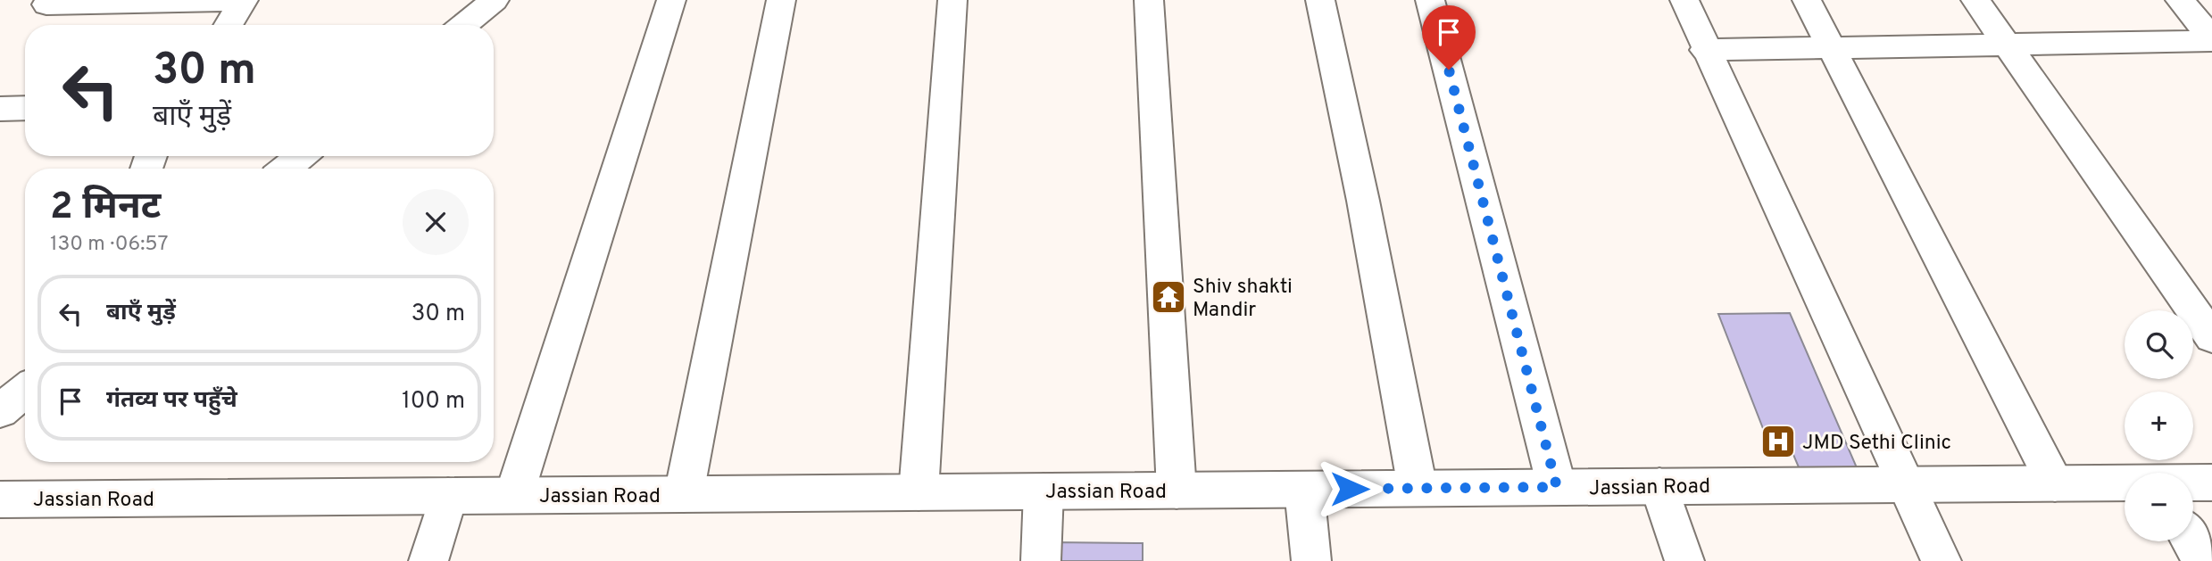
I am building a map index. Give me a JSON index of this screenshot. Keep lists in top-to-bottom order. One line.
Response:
{"streets":{"street":["Jassian Road"]},"places":{"temple":["Shiv shakti Mandir"],"hospital":["JMD Sethi Clinic"]},"page":{"turn":["30 m","बाएँ मुड़ें"],"heading":["2 मिनट","130 m · 06:57"],"list":[{"name":"बाएँ मुड़ें","value":"30 m"},{"name":"गंतव्य पर पहुँचे","value":"100 m"}],"map_buttons":["+","−"]}}
